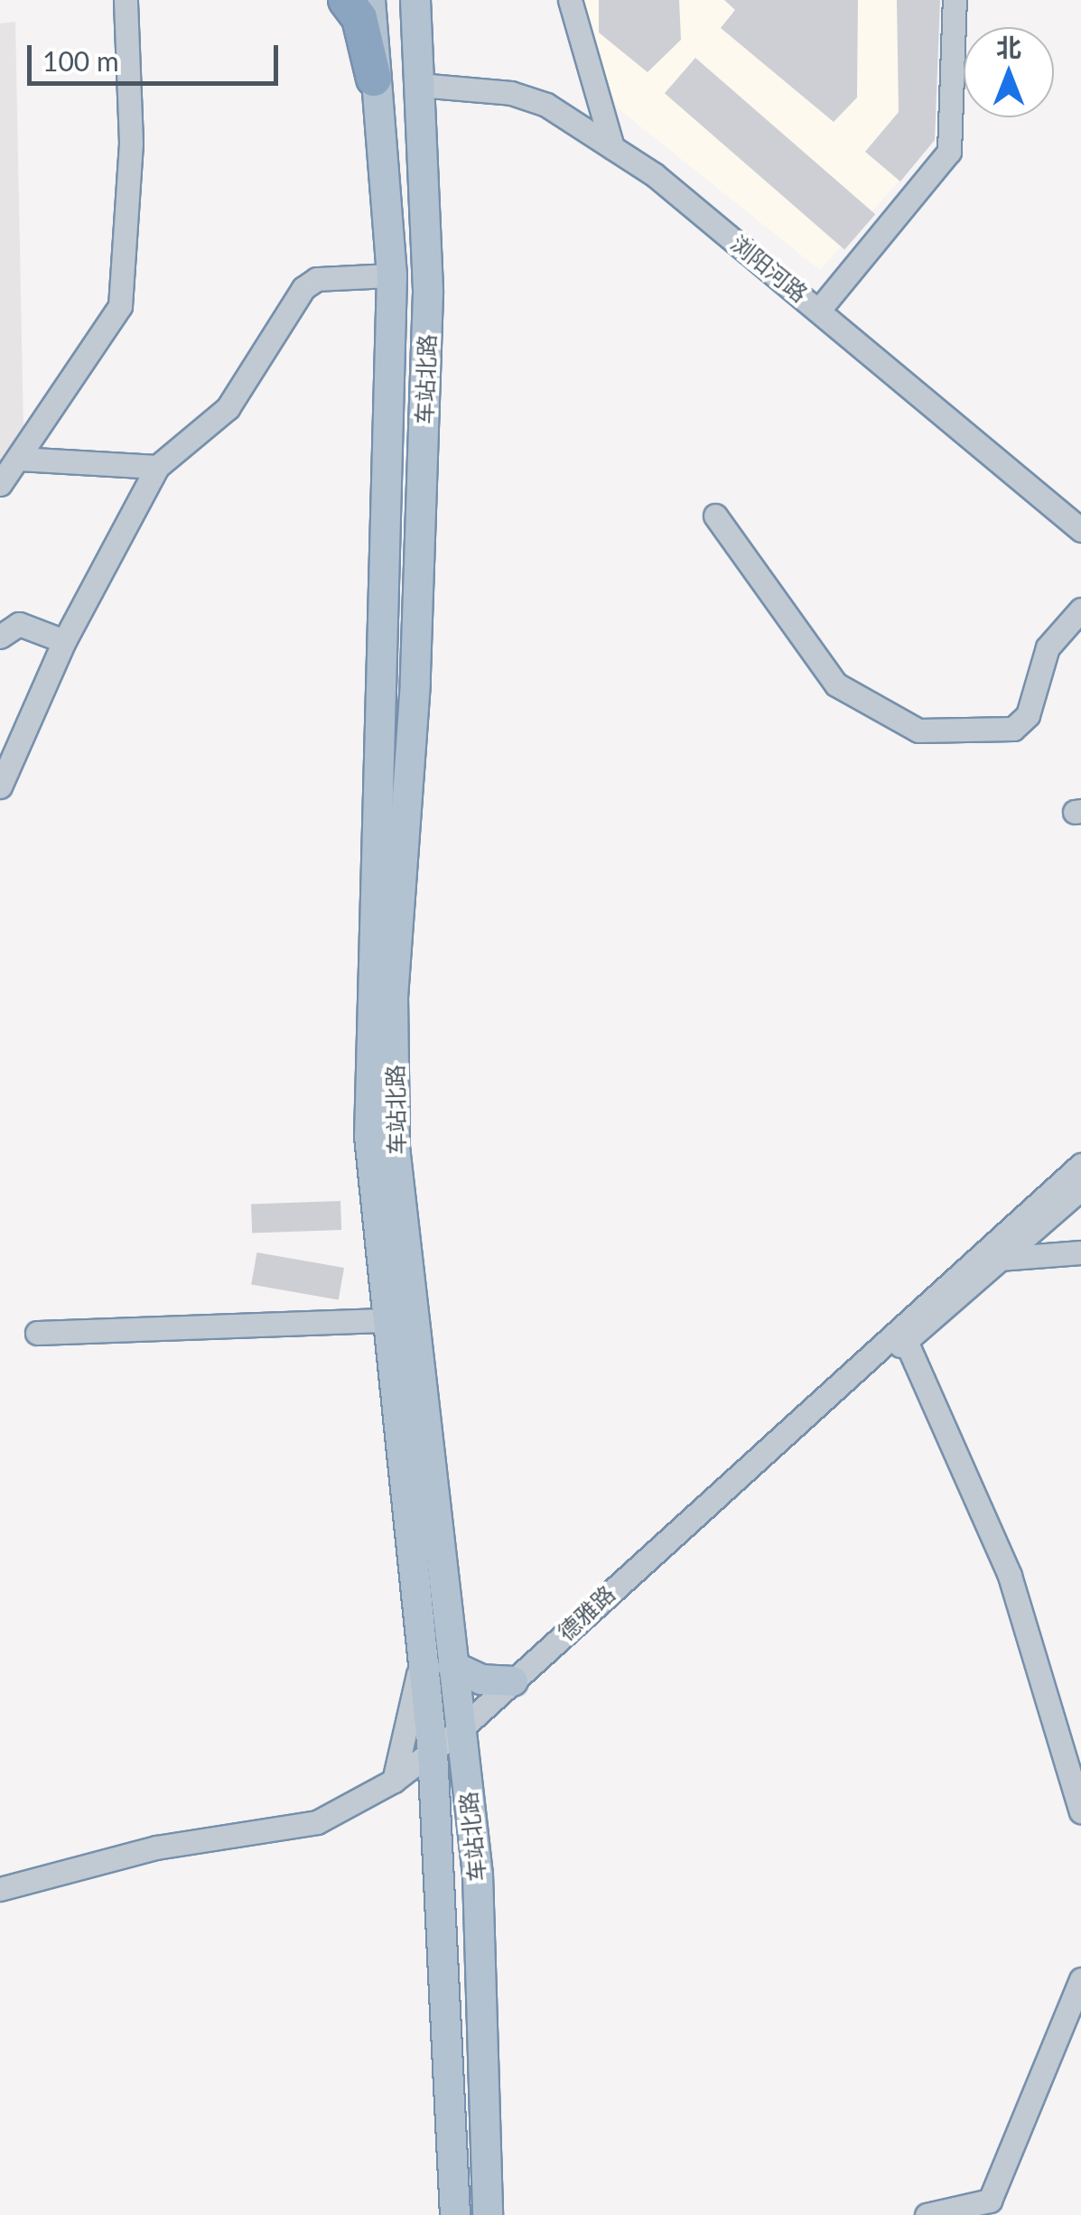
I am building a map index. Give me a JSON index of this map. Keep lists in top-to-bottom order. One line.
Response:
{"streets":{"main road":["车站北路"],"street":["浏阳河路","德雅路"]},"crossings":[["浏阳河路","车站北路"],["车站北路","德雅路"]],"scale_bar":"100 m","north":"top"}
